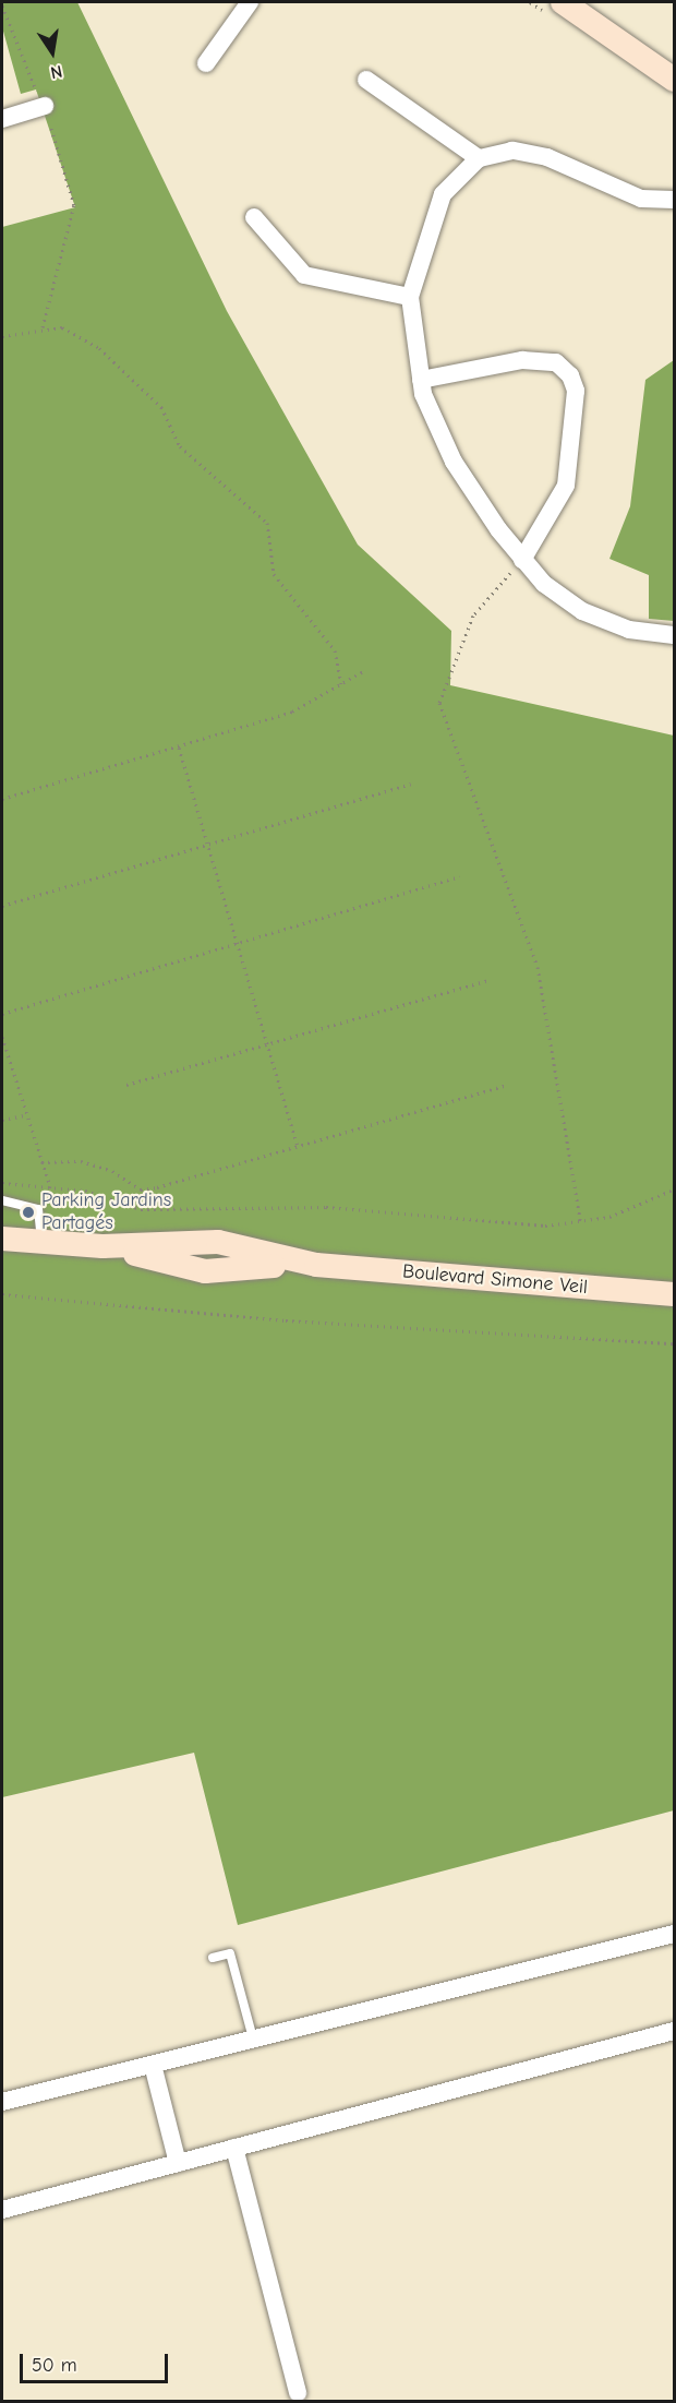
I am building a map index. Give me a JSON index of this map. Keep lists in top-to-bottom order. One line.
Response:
{"streets":{"main road":["Boulevard Simone Veil"]},"places":["Parking Jardins Partagés"],"scale_bar":"50 m","north":"bottom"}
